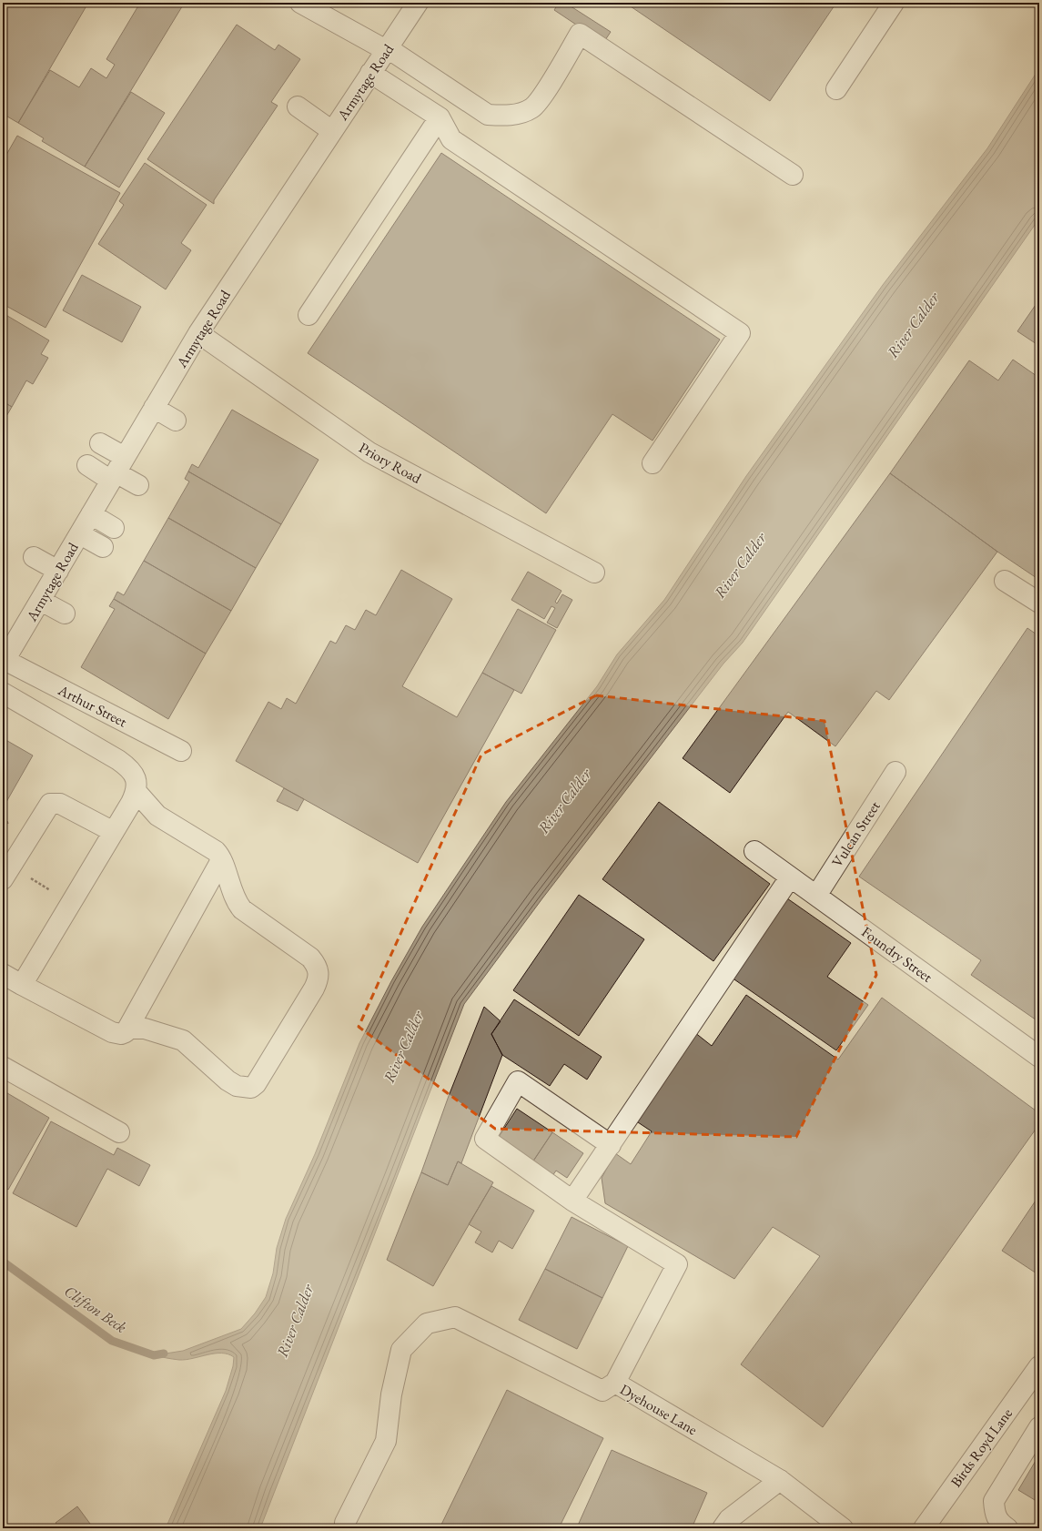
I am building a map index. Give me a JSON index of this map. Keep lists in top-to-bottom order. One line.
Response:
{"streets":{"street":["Armytage Road","Priory Road","Arthur Street","Vulcan Street","Foundry Street","Dyehouse Lane","Birds Royd Lane"]},"crossings":[["Armytage Road","Priory Road"],["Armytage Road","Arthur Street"],["Vulcan Street","Foundry Street"]],"water":["River Calder","Clifton Beck"]}
